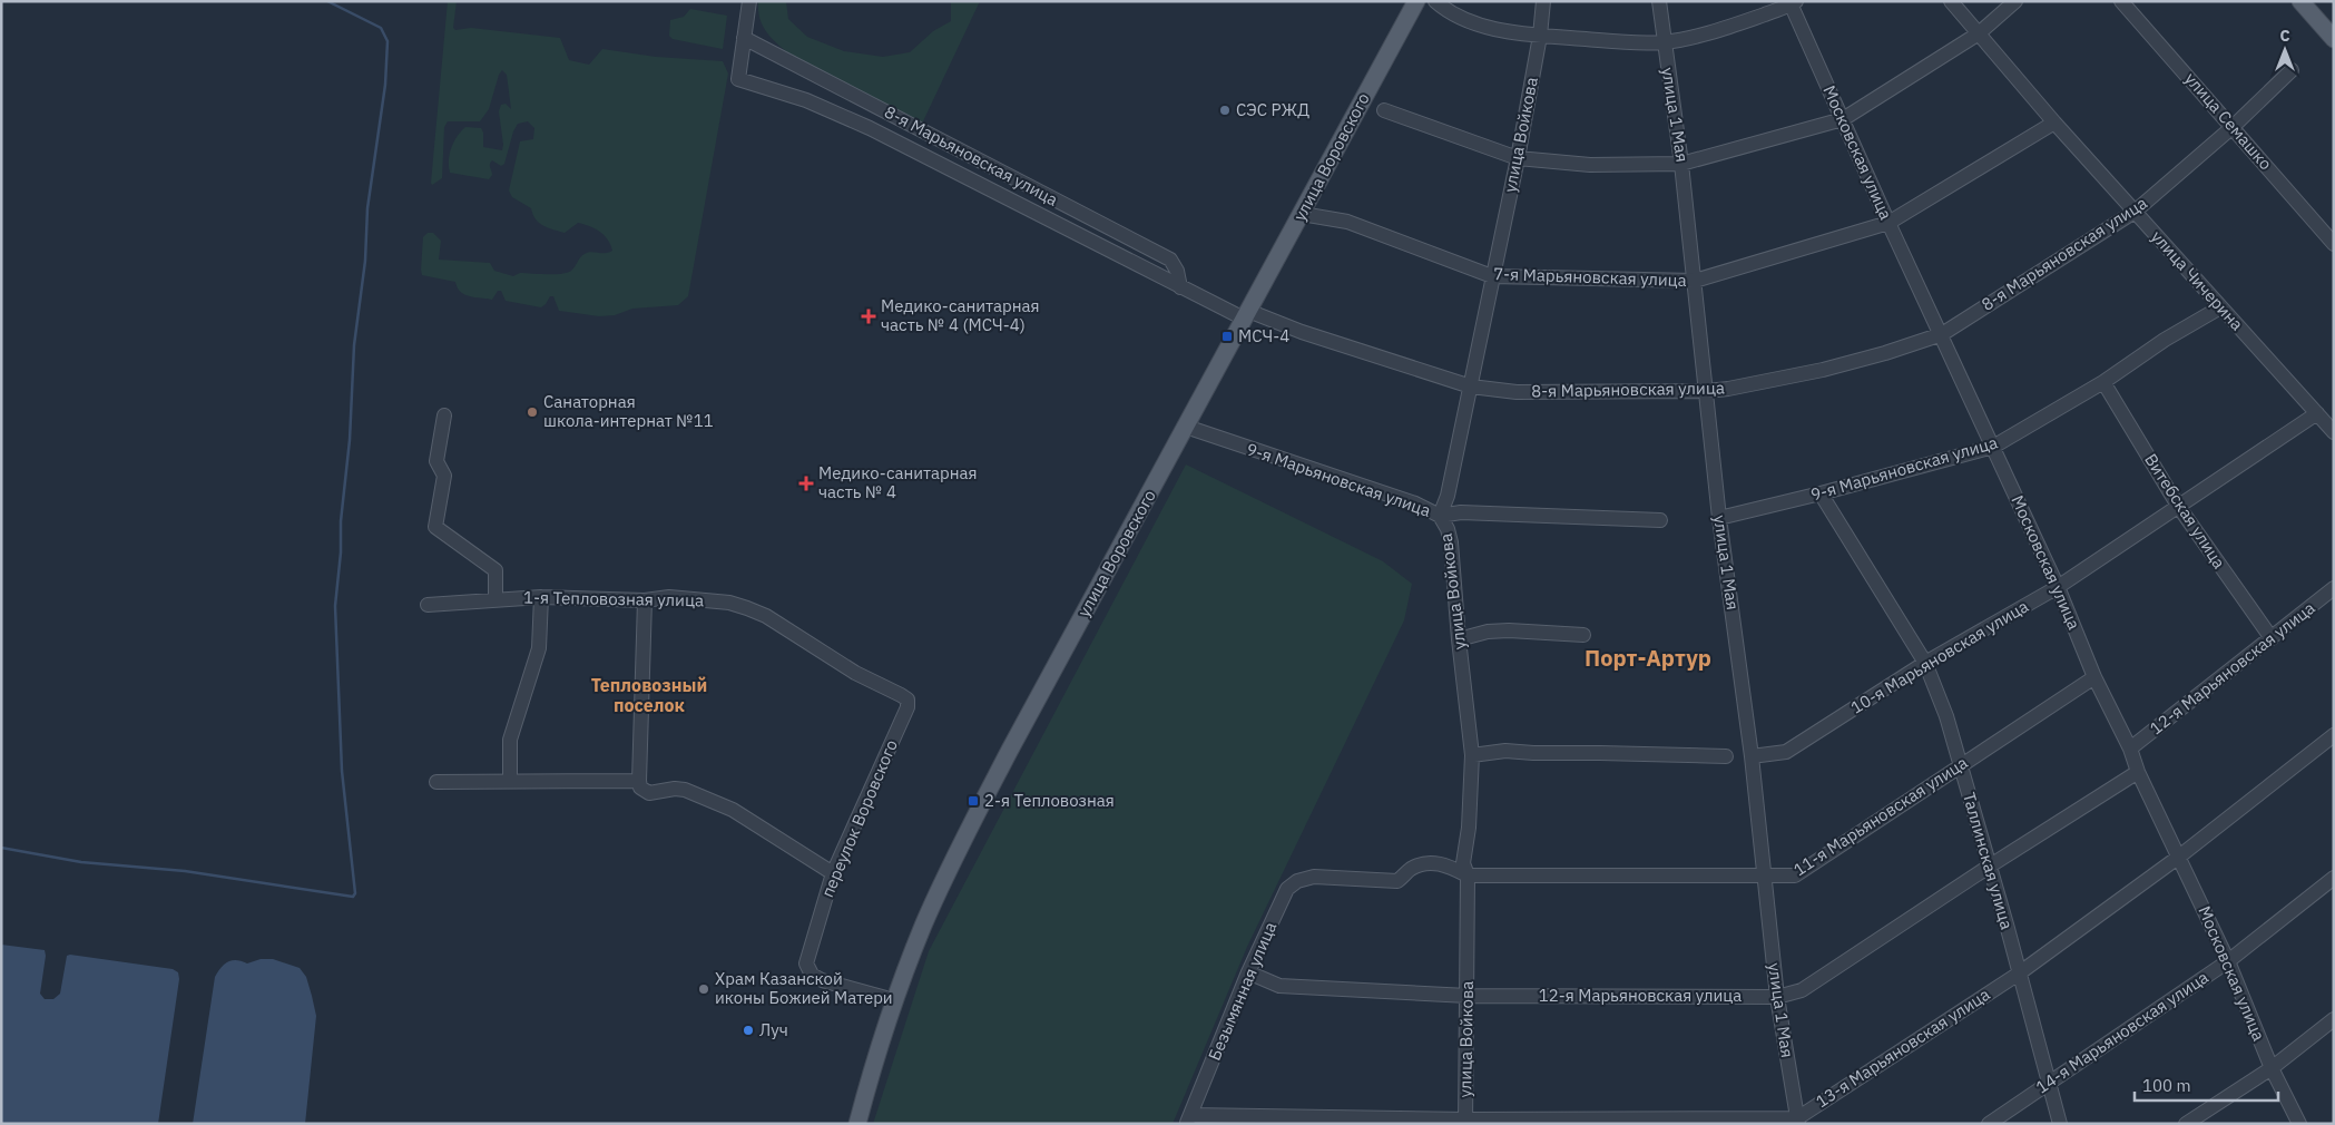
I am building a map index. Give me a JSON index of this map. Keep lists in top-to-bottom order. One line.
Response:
{"streets":{"main road":["улица Воровского"],"street":["улица 1 Мая","улица Семашко","улица Войкова","Московская улица","8-я Марьяновская улица","7-я Марьяновская улица","улица Чичерина","9-я Марьяновская улица","Витебская улица","1-я Тепловозная улица","10-я Марьяновская улица","12-я Марьяновская улица","11-я Марьяновская улица","переулок Воровского","Таллинская улица","Безымянная улица","14-я Марьяновская улица","13-я Марьяновская улица"]},"crossings":[["улица 1 Мая","8-я Марьяновская улица"],["улица 1 Мая","7-я Марьяновская улица"],["улица 1 Мая","9-я Марьяновская улица"],["улица 1 Мая","10-я Марьяновская улица"],["улица 1 Мая","12-я Марьяновская улица"],["улица 1 Мая","11-я Марьяновская улица"],["улица 1 Мая","13-я Марьяновская улица"],["улица Семашко","8-я Марьяновская улица"],["улица Войкова","8-я Марьяновская улица"],["улица Войкова","7-я Марьяновская улица"],["улица Войкова","9-я Марьяновская улица"],["улица Войкова","12-я Марьяновская улица"],["улица Войкова","11-я Марьяновская улица"],["улица Войкова","13-я Марьяновская улица"],["Московская улица","8-я Марьяновская улица"],["Московская улица","7-я Марьяновская улица"],["Московская улица","9-я Марьяновская улица"],["Московская улица","10-я Марьяновская улица"],["Московская улица","12-я Марьяновская улица"],["Московская улица","11-я Марьяновская улица"],["Московская улица","14-я Марьяновская улица"],["Московская улица","13-я Марьяновская улица"],["8-я Марьяновская улица","улица Воровского"],["8-я Марьяновская улица","улица Чичерина"],["улица Воровского","7-я Марьяновская улица"],["улица Воровского","9-я Марьяновская улица"],["улица Воровского","переулок Воровского"],["7-я Марьяновская улица","улица Чичерина"],["улица Чичерина","9-я Марьяновская улица"],["улица Чичерина","10-я Марьяновская улица"],["9-я Марьяновская улица","Витебская улица"],["9-я Марьяновская улица","Таллинская улица"],["Витебская улица","10-я Марьяновская улица"],["Витебская улица","12-я Марьяновская улица"],["1-я Тепловозная улица","переулок Воровского"],["10-я Марьяновская улица","Таллинская улица"],["12-я Марьяновская улица","Таллинская улица"],["12-я Марьяновская улица","Безымянная улица"],["11-я Марьяновская улица","Таллинская улица"],["11-я Марьяновская улица","Безымянная улица"],["Таллинская улица","14-я Марьяновская улица"],["Таллинская улица","13-я Марьяновская улица"],["Безымянная улица","13-я Марьяновская улица"]],"districts":["Порт-Артур","Тепловозный поселок"],"places":{"other":["СЭС РЖД","Санаторная школа-интернат №11","Храм Казанской иконы Божией Матери","Луч"],"health":["Медико-санитарная часть № 4 (МСЧ-4)","Медико-санитарная часть № 4"],"transit":["МСЧ-4","2-я Тепловозная"]},"scale_bar":"100 m","north":"top"}
